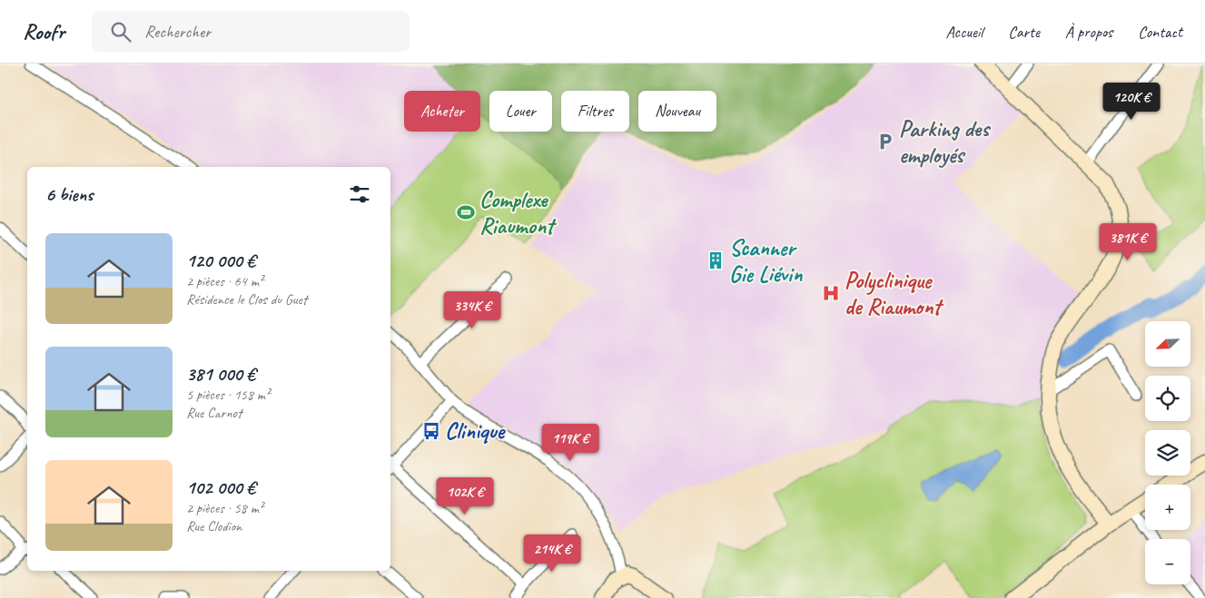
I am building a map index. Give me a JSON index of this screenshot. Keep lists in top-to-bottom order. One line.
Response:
{"places":{"parking":["Parking des employés"],"sports":["Complexe Riaumont"],"building":["Scanner Gie Liévin"],"hospital":["Polyclinique de Riaumont"],"bus stop":["Clinique"]},"north":"bottom left","page":{"header":"Roofr","search":"Rechercher","nav":["Accueil","Carte","À propos","Contact"],"price":["120K €","381K €","334K €","119K €","102K €","214K €"],"chip":["Acheter","Louer","Filtres","Nouveau"],"heading":"6 biens","list":[{"name":"120 000 €","note":"2 pièces · 64 m² · Résidence le Clos du Guet"},{"name":"381 000 €","note":"5 pièces · 158 m² · Rue Carnot"},{"name":"102 000 €","note":"2 pièces · 58 m² · Rue Clodion"}],"map_buttons":["+","−"]}}
